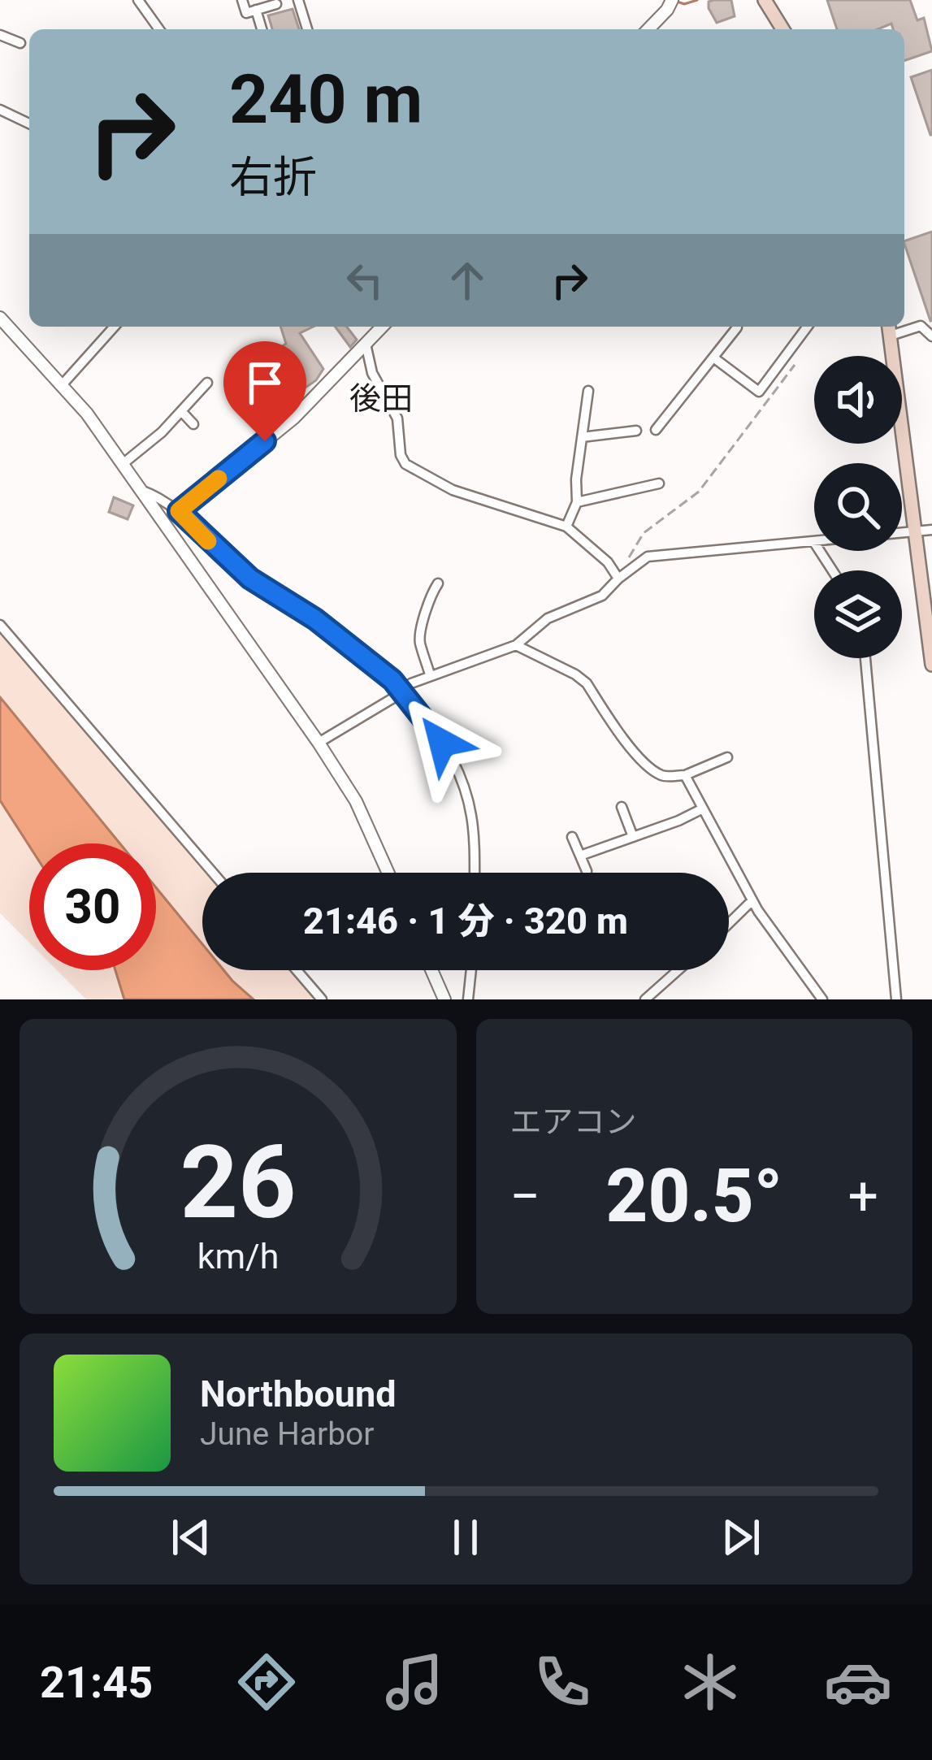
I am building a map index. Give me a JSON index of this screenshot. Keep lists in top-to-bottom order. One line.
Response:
{"districts":["後田"],"page":{"turn":["240 m","右折"],"limit":"30","trip":"21:46 · 1 分 · 320 m","tile":"エアコン","heat":["−","20.5°","+"],"song":["Northbound","June Harbor"],"tabs":"21:45","gauge":["26","km/h"]}}
